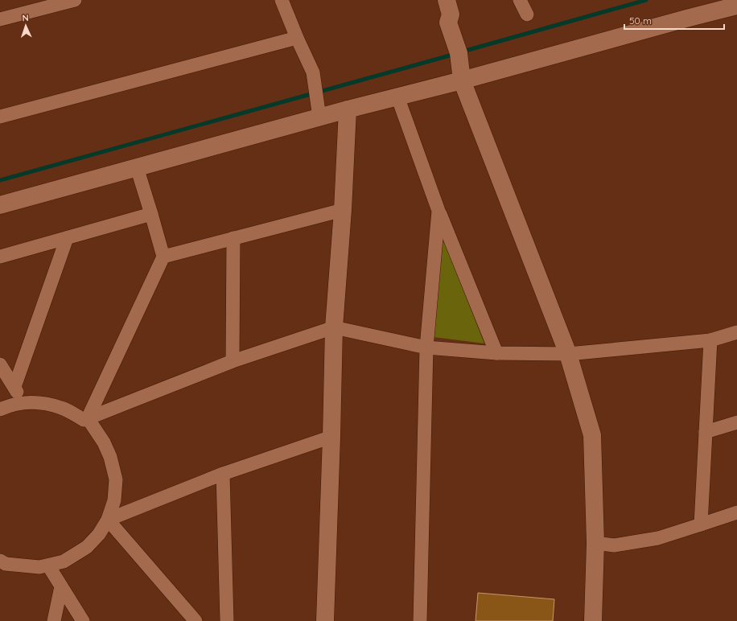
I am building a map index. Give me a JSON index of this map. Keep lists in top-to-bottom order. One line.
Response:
{"scale_bar":"50 m","north":"top"}
